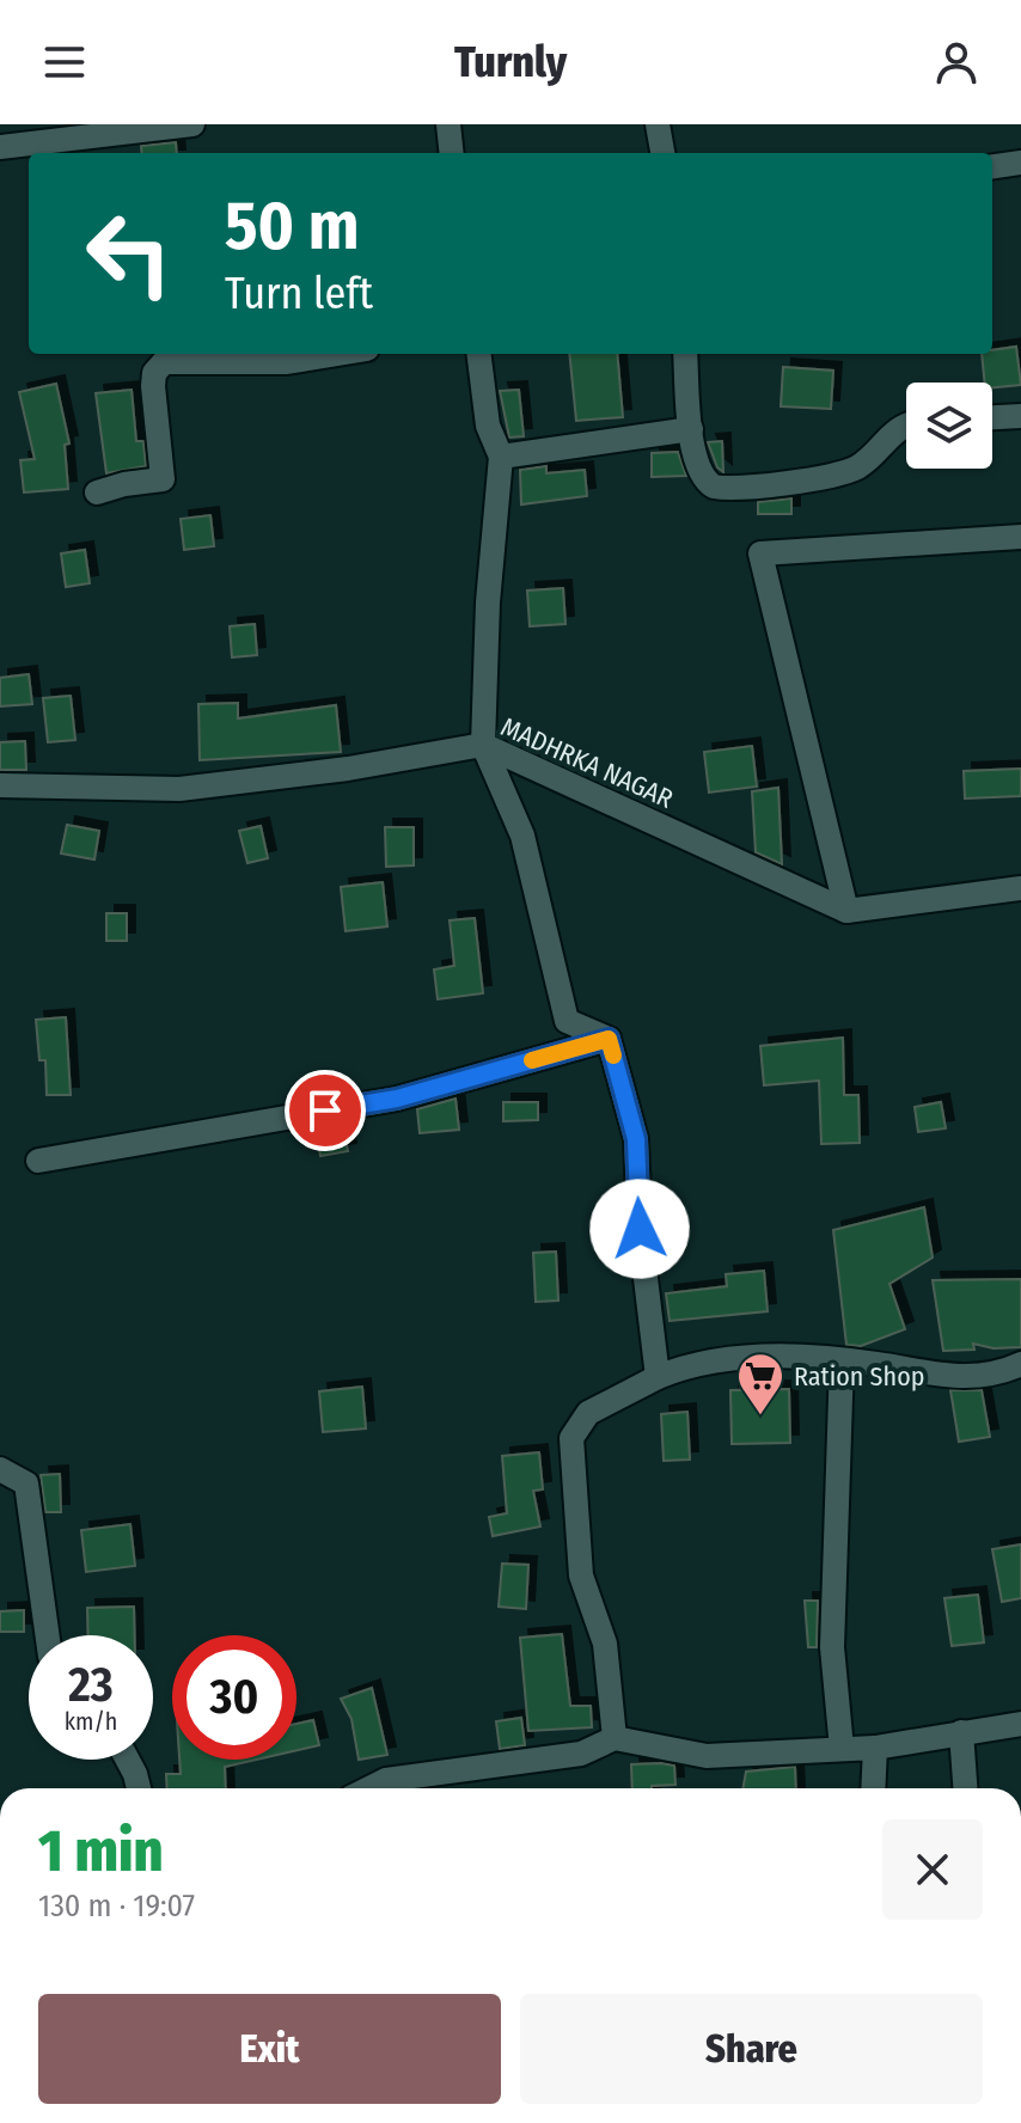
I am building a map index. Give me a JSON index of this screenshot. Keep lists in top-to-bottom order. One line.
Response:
{"streets":{"street":["MADHRKA NAGAR"]},"places":{"supermarket":["Ration Shop"]},"page":{"header":"Turnly","turn":["50 m","Turn left"],"speed":"23 km/h","limit":"30","heading":["1 min","130 m · 19:07"],"buttons":["Exit","Share"]}}
